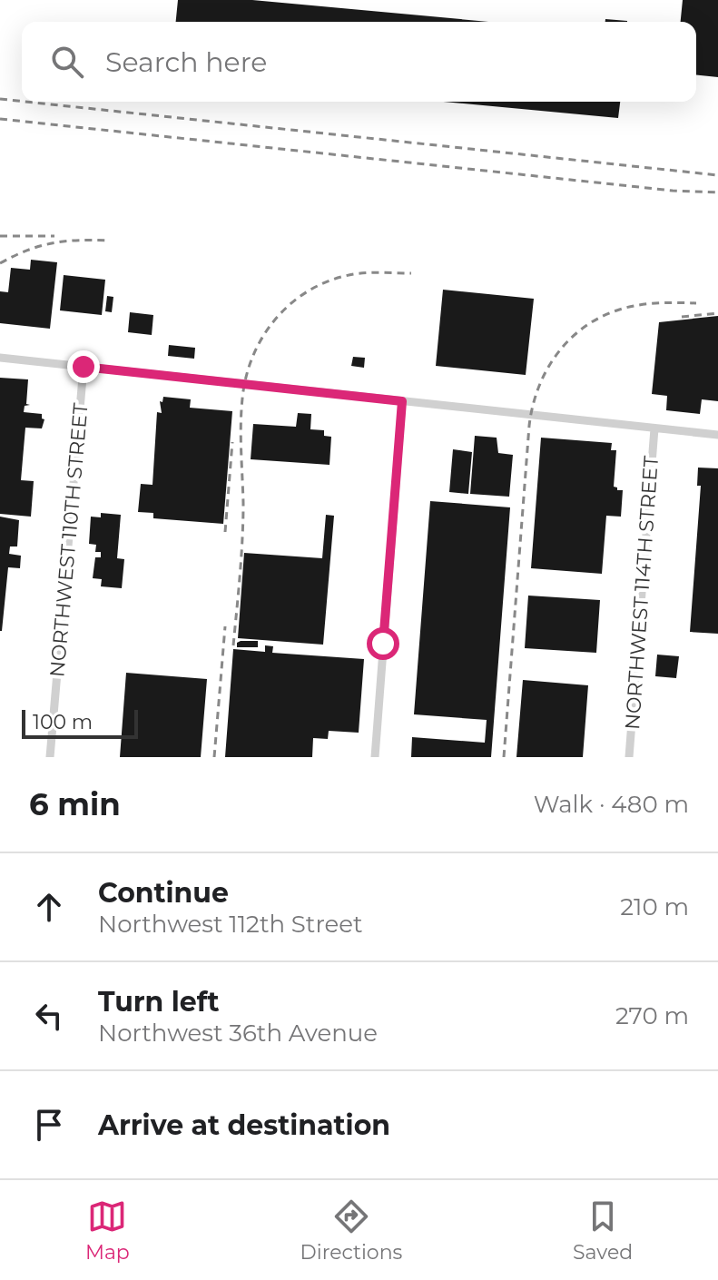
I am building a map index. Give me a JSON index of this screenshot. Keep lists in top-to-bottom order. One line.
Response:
{"streets":{"street":["NORTHWEST 110TH STREET","NORTHWEST 114TH STREET"]},"scale_bar":"100 m","page":{"search":"Search here","scale":"100 m","heading":["6 min","Walk · 480 m"],"list":[["Continue","Northwest 112th Street","210 m"],["Turn left","Northwest 36th Avenue","270 m"],"Arrive at destination"],"nav":["Map","Directions","Saved"]}}
